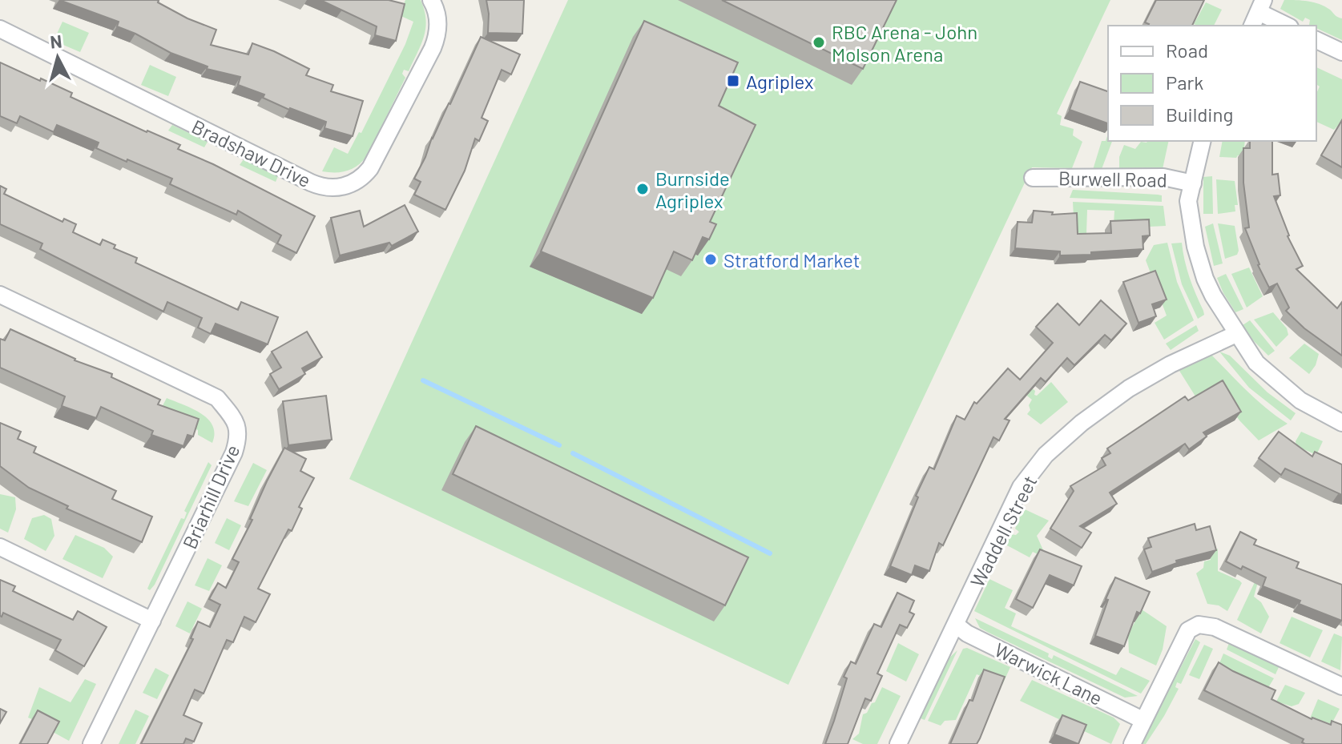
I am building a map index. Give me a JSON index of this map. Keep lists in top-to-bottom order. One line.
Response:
{"streets":{"street":["Bradshaw Drive","Burwell Road","Briarhill Drive","Waddell Street","Warwick Lane"]},"crossings":[["Waddell Street","Warwick Lane"]],"places":{"other":["RBC Arena - John Molson Arena","Burnside Agriplex","Stratford Market"],"transit":["Agriplex"]},"legend":["Road","Park","Building"],"north":"top"}
